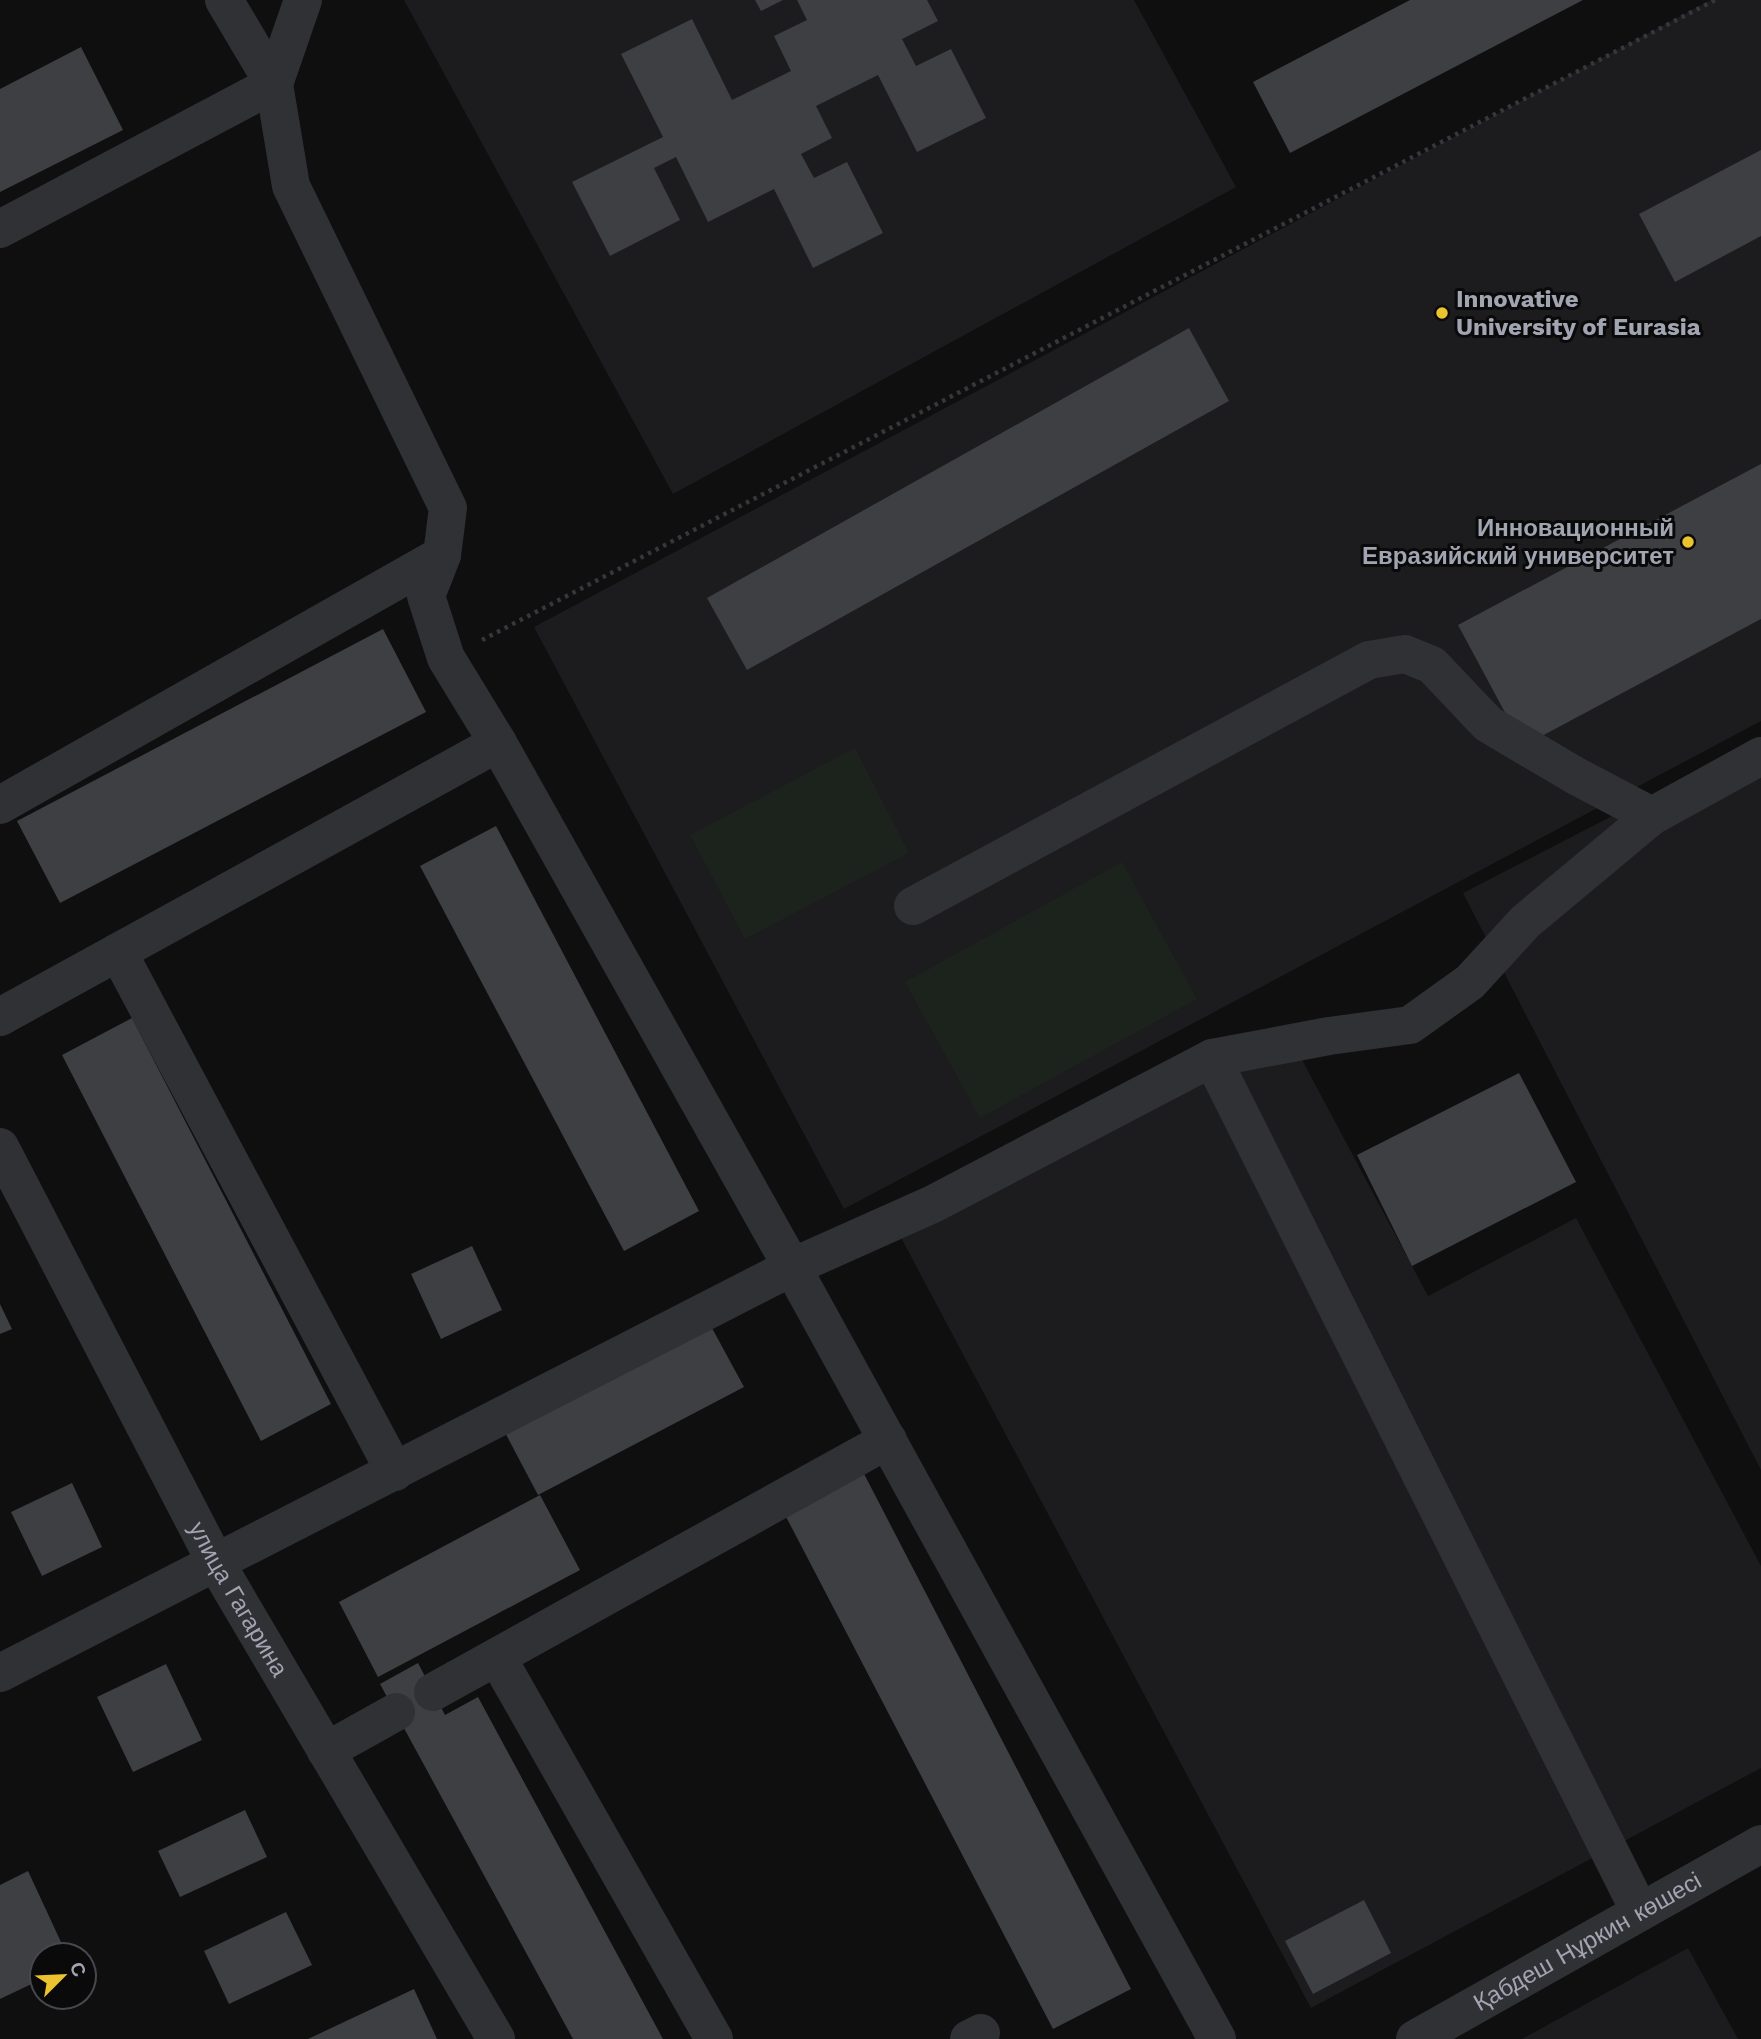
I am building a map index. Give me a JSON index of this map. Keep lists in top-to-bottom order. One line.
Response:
{"streets":{"street":["улица Гагарина","Қабдеш Нұркин көшесі"]},"places":["Innovative University of Eurasia","Инновационный Евразийский университет"],"north":"top right"}
